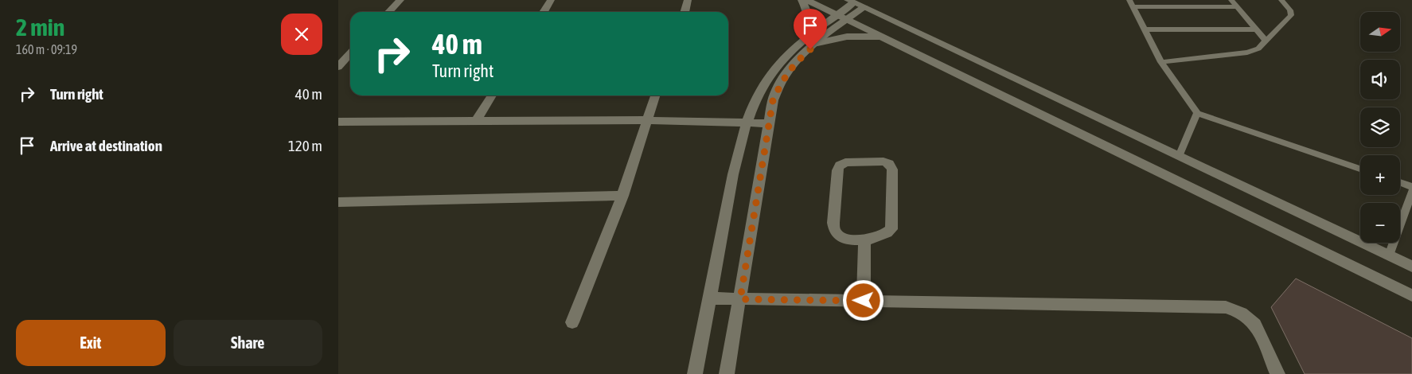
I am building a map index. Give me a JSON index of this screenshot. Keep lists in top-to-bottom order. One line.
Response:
{"north":"right","page":{"heading":["2 min","160 m · 09:19"],"map_buttons":["+","−"],"turn":["40 m","Turn right"],"list":[{"name":"Turn right","value":"40 m"},{"name":"Arrive at destination","value":"120 m"}],"buttons":["Exit","Share"]}}
